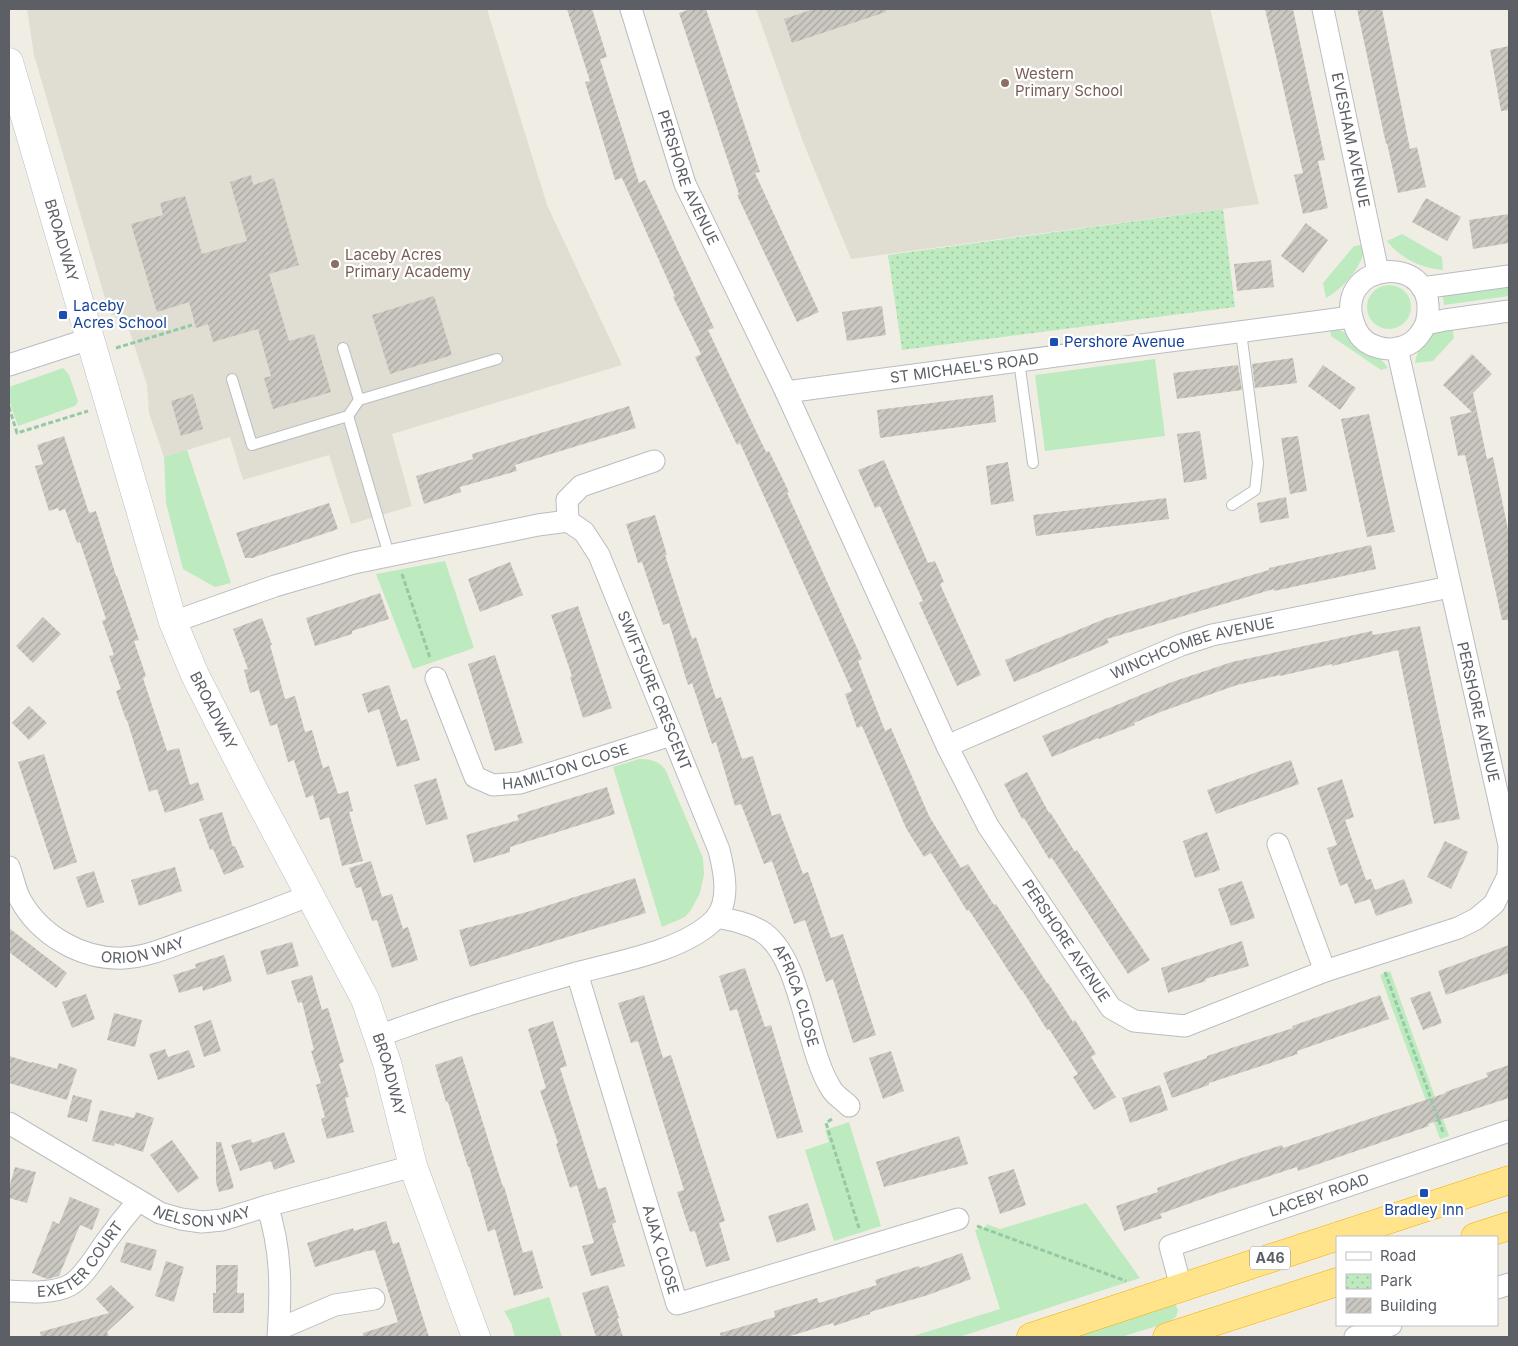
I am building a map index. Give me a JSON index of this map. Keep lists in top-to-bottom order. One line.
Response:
{"streets":{"highway":["A46"],"street":["EVESHAM AVENUE","PERSHORE AVENUE","BROADWAY","ST MICHAEL'S ROAD","WINCHCOMBE AVENUE","SWIFTSURE CRESCENT","HAMILTON CLOSE","ORION WAY","AFRICA CLOSE","LACEBY ROAD","NELSON WAY","AJAX CLOSE","EXETER COURT"]},"crossings":[["EVESHAM AVENUE","PERSHORE AVENUE"],["EVESHAM AVENUE","ST MICHAEL'S ROAD"],["PERSHORE AVENUE","ST MICHAEL'S ROAD"],["PERSHORE AVENUE","WINCHCOMBE AVENUE"],["BROADWAY","ORION WAY"],["BROADWAY","NELSON WAY"],["SWIFTSURE CRESCENT","HAMILTON CLOSE"],["SWIFTSURE CRESCENT","AFRICA CLOSE"],["LACEBY ROAD","A46"],["NELSON WAY","EXETER COURT"]],"places":{"other":["Western Primary School","Laceby Acres Primary Academy"],"transit":["Laceby Acres School","Pershore Avenue","Bradley Inn"]},"legend":["Road","Park","Building"]}
